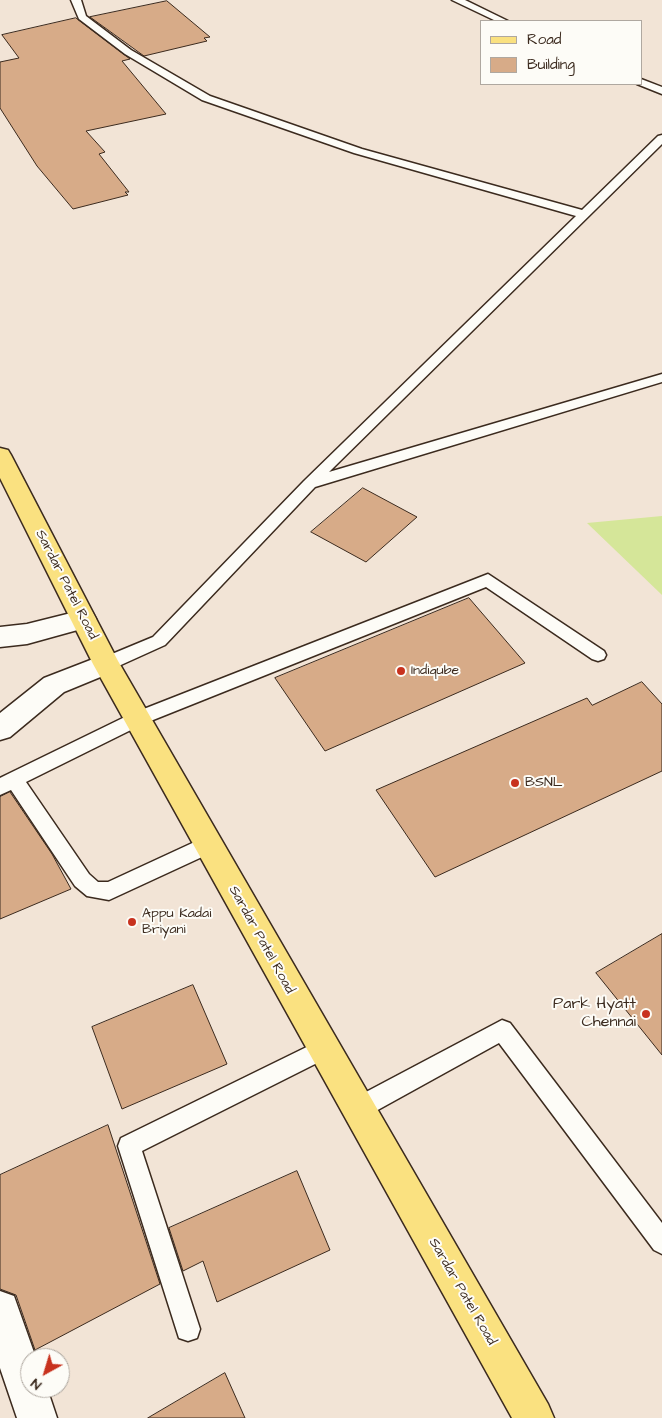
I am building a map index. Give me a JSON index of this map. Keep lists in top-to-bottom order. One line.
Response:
{"streets":{"main road":["Sardar Patel Road"]},"places":["Indiqube","BSNL","Appu Kadai Briyani","Park Hyatt Chennai"],"legend":["Road","Building"],"north":"bottom left"}
